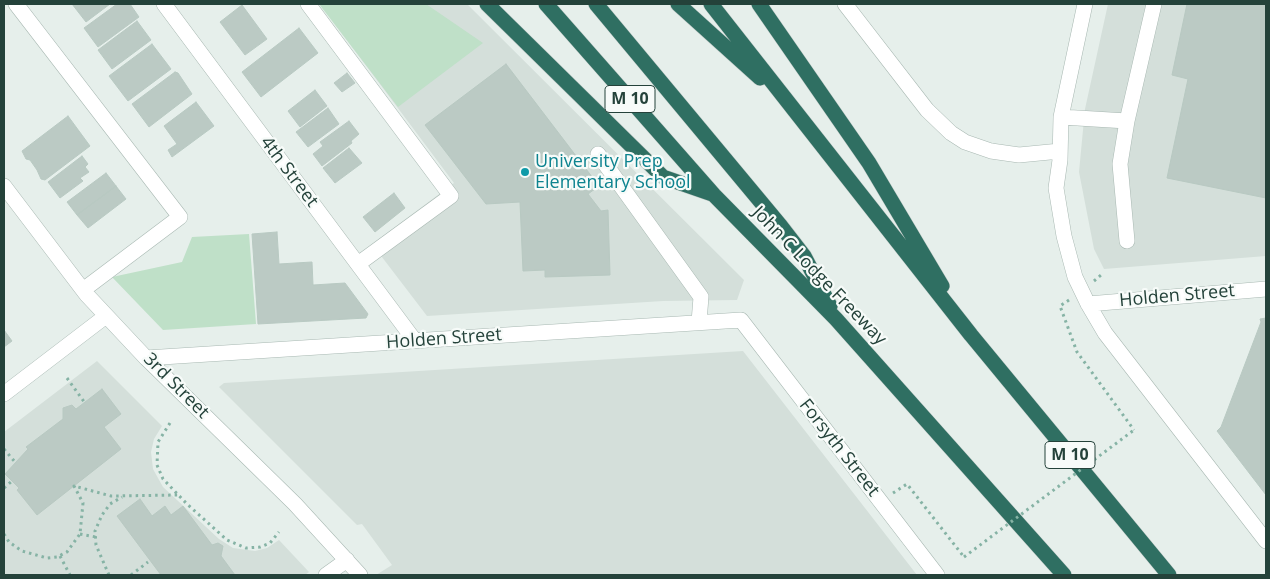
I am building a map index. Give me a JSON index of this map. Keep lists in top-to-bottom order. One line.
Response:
{"streets":{"highway":["M 10","John C Lodge Freeway"],"street":["4th Street","Holden Street","3rd Street","Forsyth Street"]},"crossings":[["4th Street","Holden Street"],["Holden Street","3rd Street"],["Holden Street","Forsyth Street"]],"places":["University Prep Elementary School"]}
